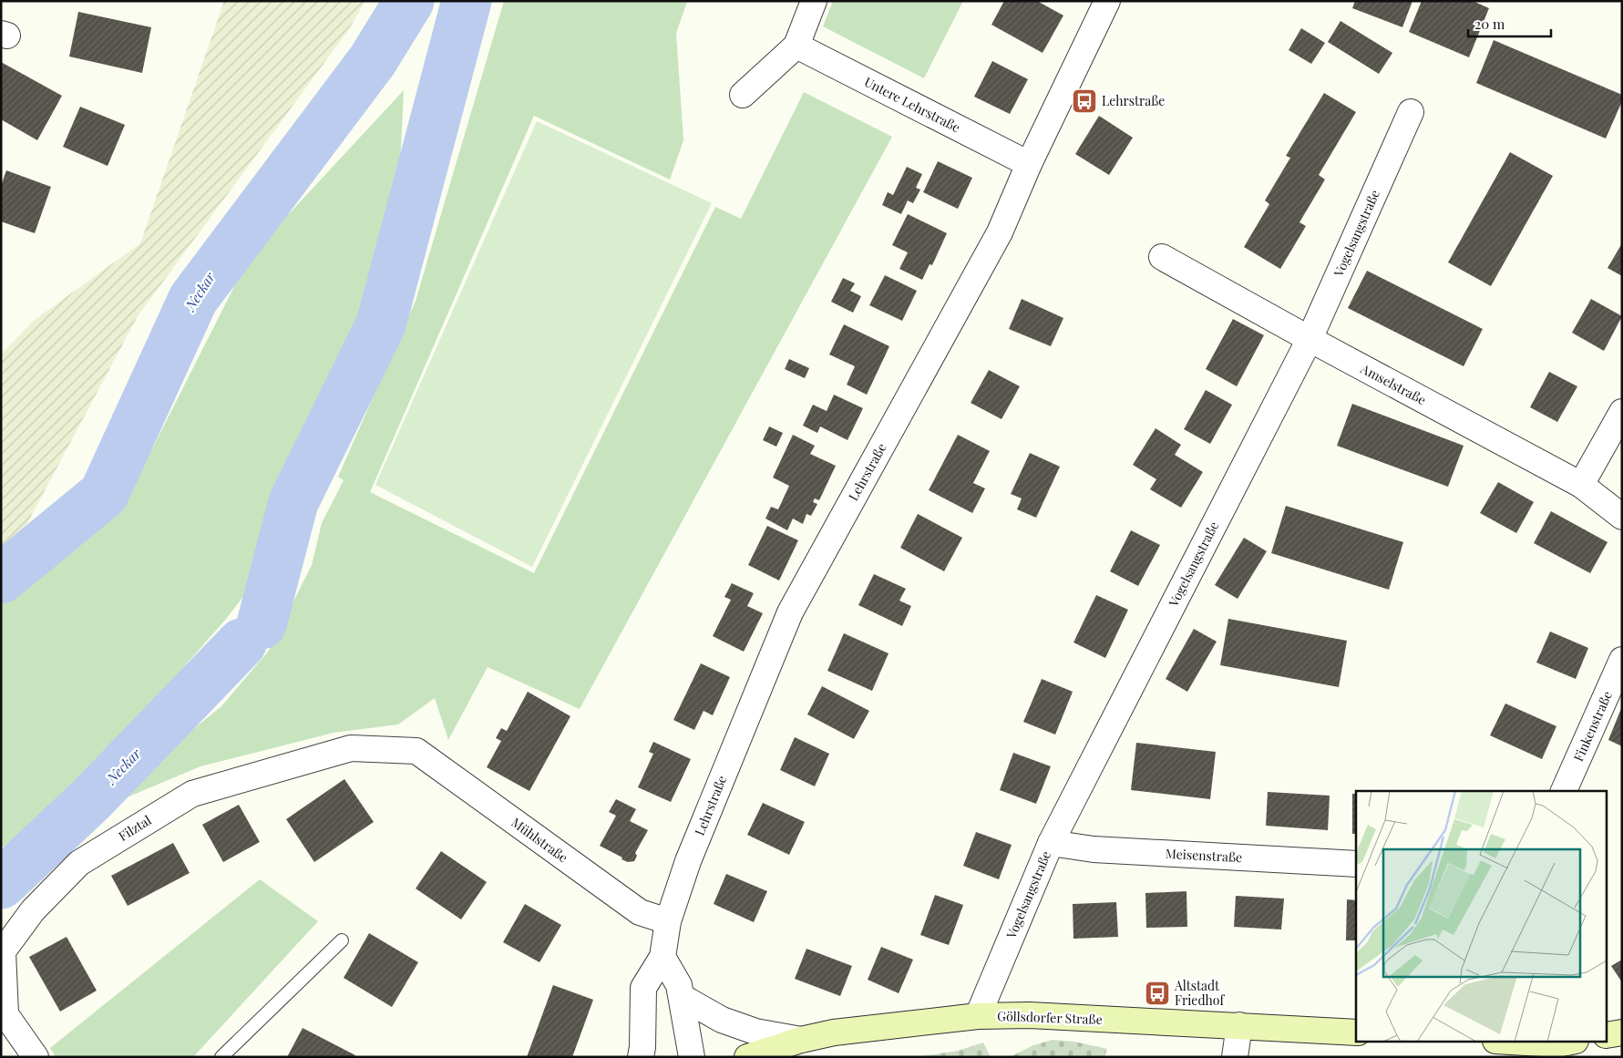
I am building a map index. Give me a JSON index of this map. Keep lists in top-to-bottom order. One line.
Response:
{"streets":{"street":["Untere Lehrstraße","Vogelsangstraße","Amselstraße","Lehrstraße","Finkenstraße","Filztal","Mühlstraße","Meisenstraße","Göllsdorfer Straße"]},"crossings":[["Untere Lehrstraße","Lehrstraße"],["Vogelsangstraße","Amselstraße"],["Vogelsangstraße","Meisenstraße"],["Vogelsangstraße","Göllsdorfer Straße"],["Lehrstraße","Mühlstraße"],["Filztal","Mühlstraße"]],"water":["Neckar"],"places":{"bus stop":["Lehrstraße","Altstadt Friedhof"]},"scale_bar":"20 m"}
